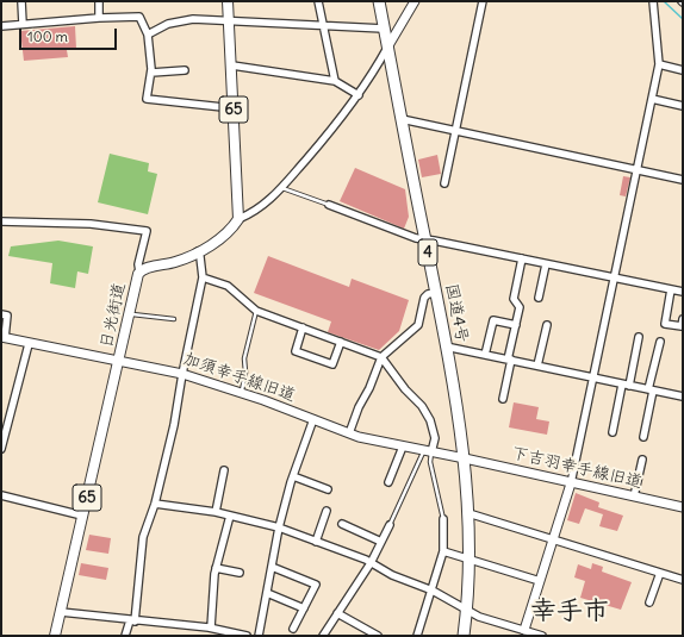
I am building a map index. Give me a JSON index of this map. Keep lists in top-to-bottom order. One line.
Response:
{"streets":{"highway":["4","国道4号"],"main road":["65","日光街道"],"street":["加須幸手線旧道","下吉羽幸手線旧道"]},"crossings":[["65","日光街道"],["国道4号","加須幸手線旧道"],["国道4号","下吉羽幸手線旧道"],["日光街道","加須幸手線旧道"],["加須幸手線旧道","下吉羽幸手線旧道"]],"districts":["幸手市"],"scale_bar":"100 m"}
